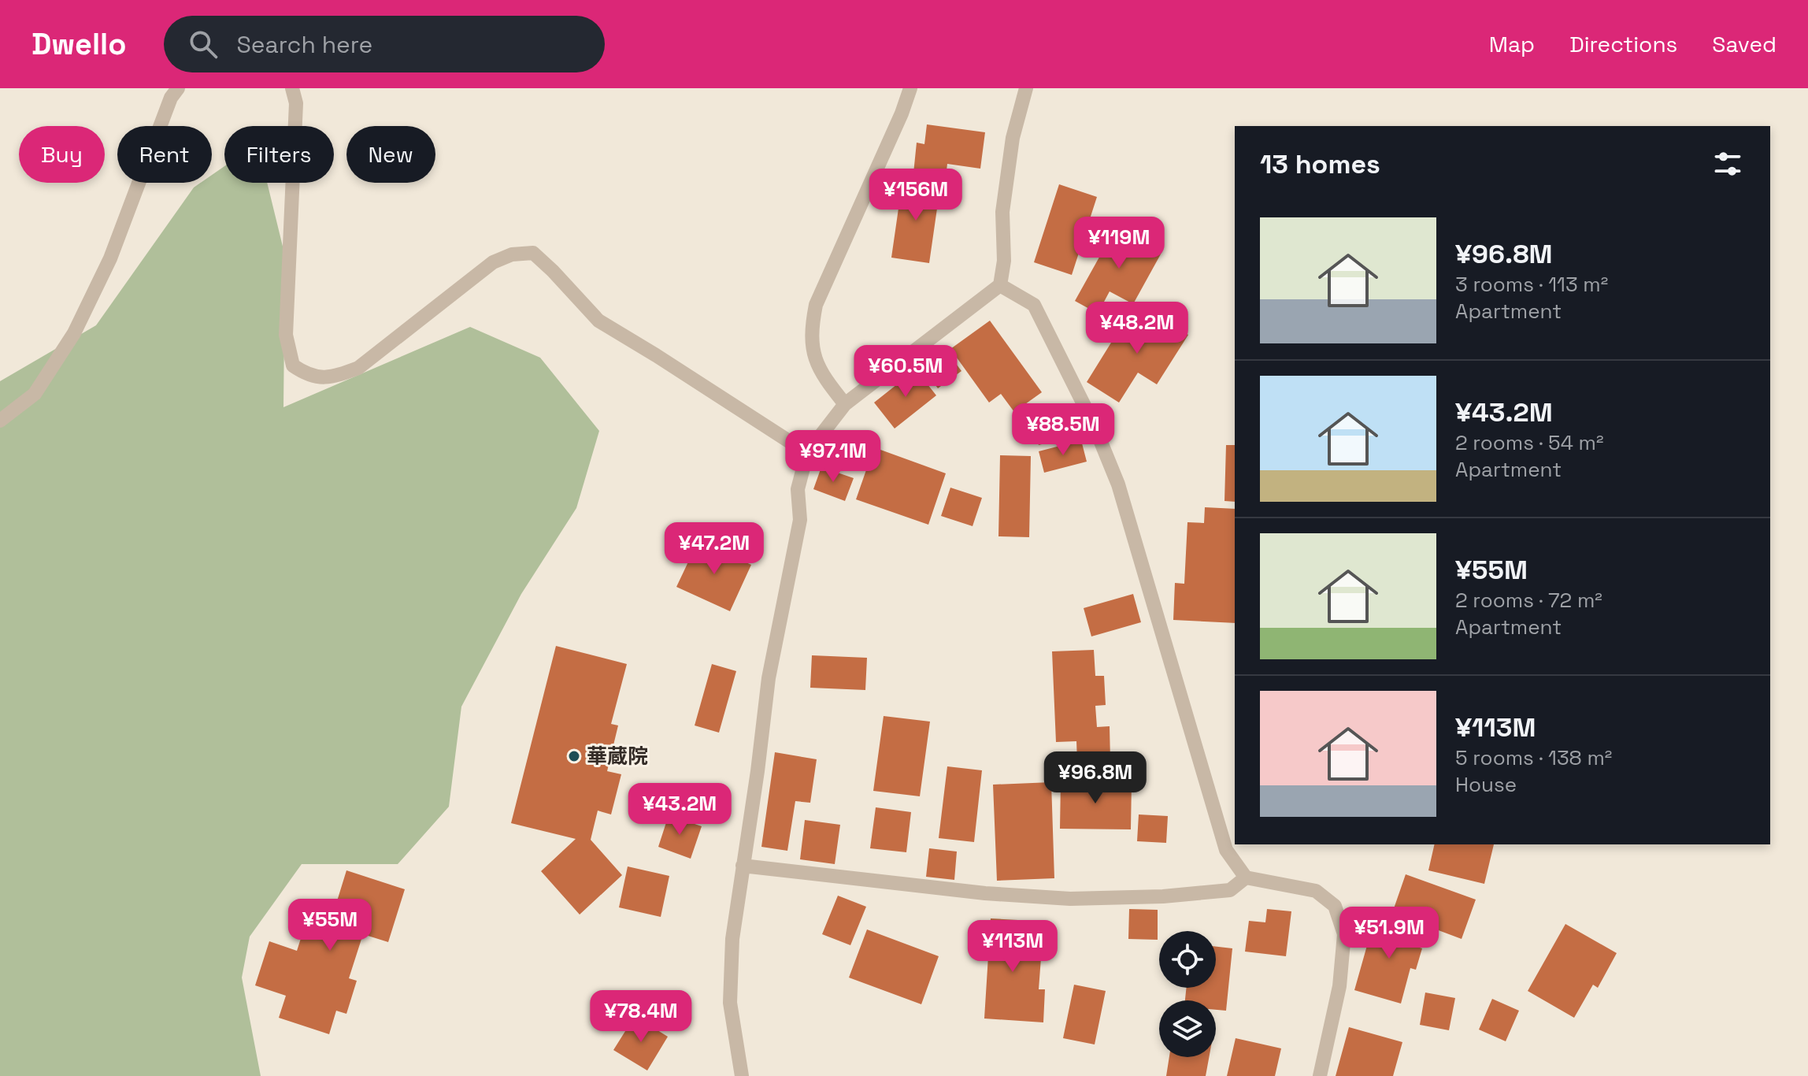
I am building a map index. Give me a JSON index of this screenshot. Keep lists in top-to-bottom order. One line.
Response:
{"places":["華蔵院"],"page":{"header":"Dwello","search":"Search here","nav":["Map","Directions","Saved"],"chip":["Buy","Rent","Filters","New"],"heading":"13 homes","price":["¥156M","¥119M","¥48.2M","¥60.5M","¥88.5M","¥97.1M","¥47.2M","¥96.8M","¥43.2M","¥55M","¥51.9M","¥113M","¥78.4M"],"list":[{"name":"¥96.8M","note":"3 rooms · 113 m² · Apartment"},{"name":"¥43.2M","note":"2 rooms · 54 m² · Apartment"},{"name":"¥55M","note":"2 rooms · 72 m² · Apartment"},{"name":"¥113M","note":"5 rooms · 138 m² · House"}]}}
